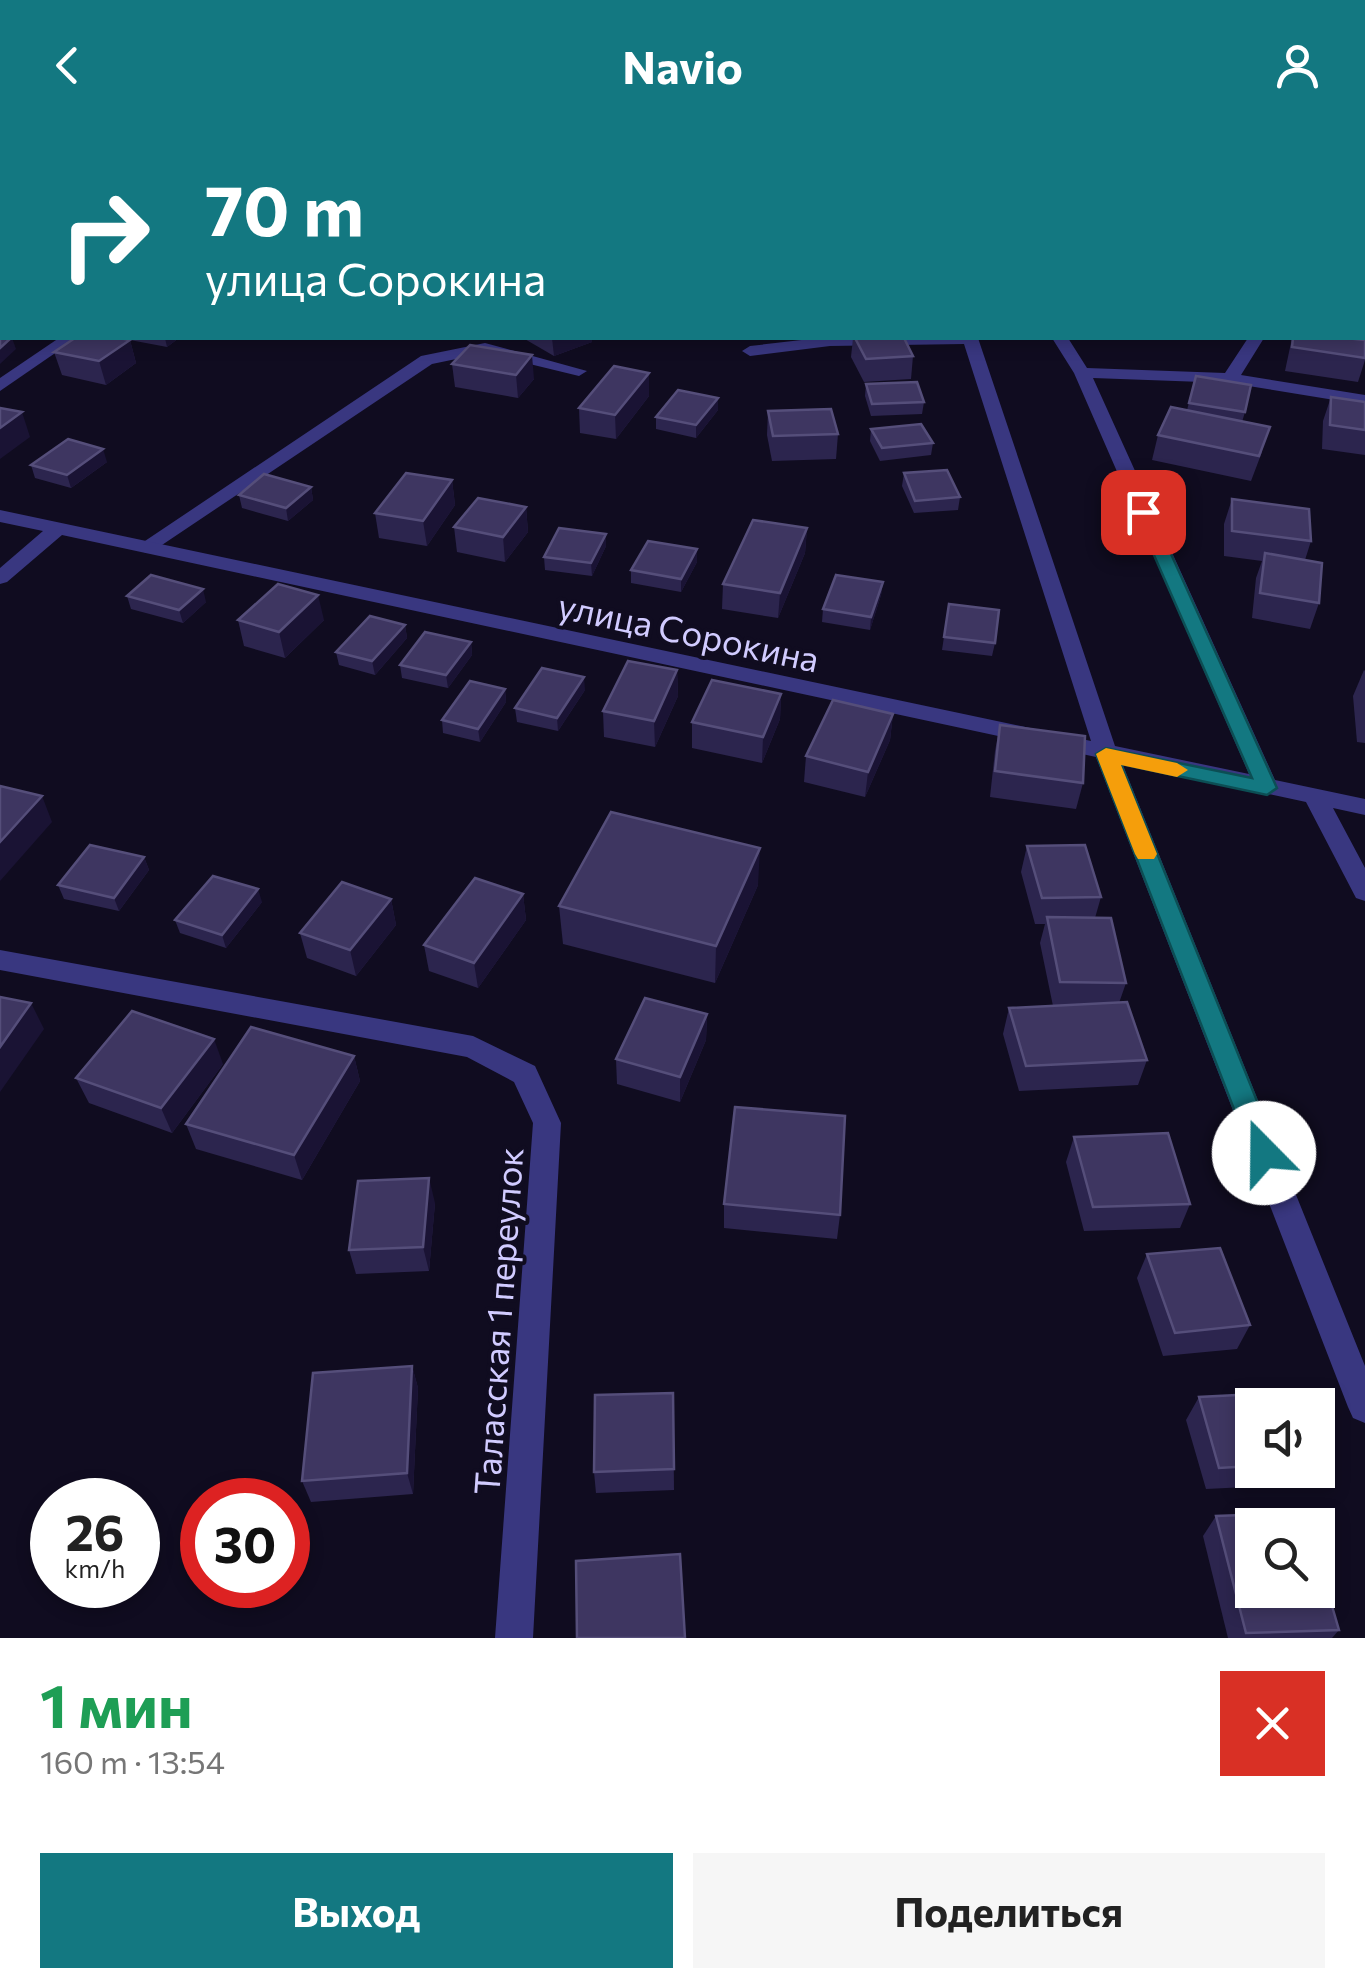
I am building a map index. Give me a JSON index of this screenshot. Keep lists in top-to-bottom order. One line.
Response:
{"streets":{"street":["улица Сорокина","Таласская 1 переулок"]},"page":{"header":"Navio","turn":["70 m","улица Сорокина"],"speed":"26 km/h","limit":"30","heading":["1 мин","160 m · 13:54"],"buttons":["Выход","Поделиться"]}}
